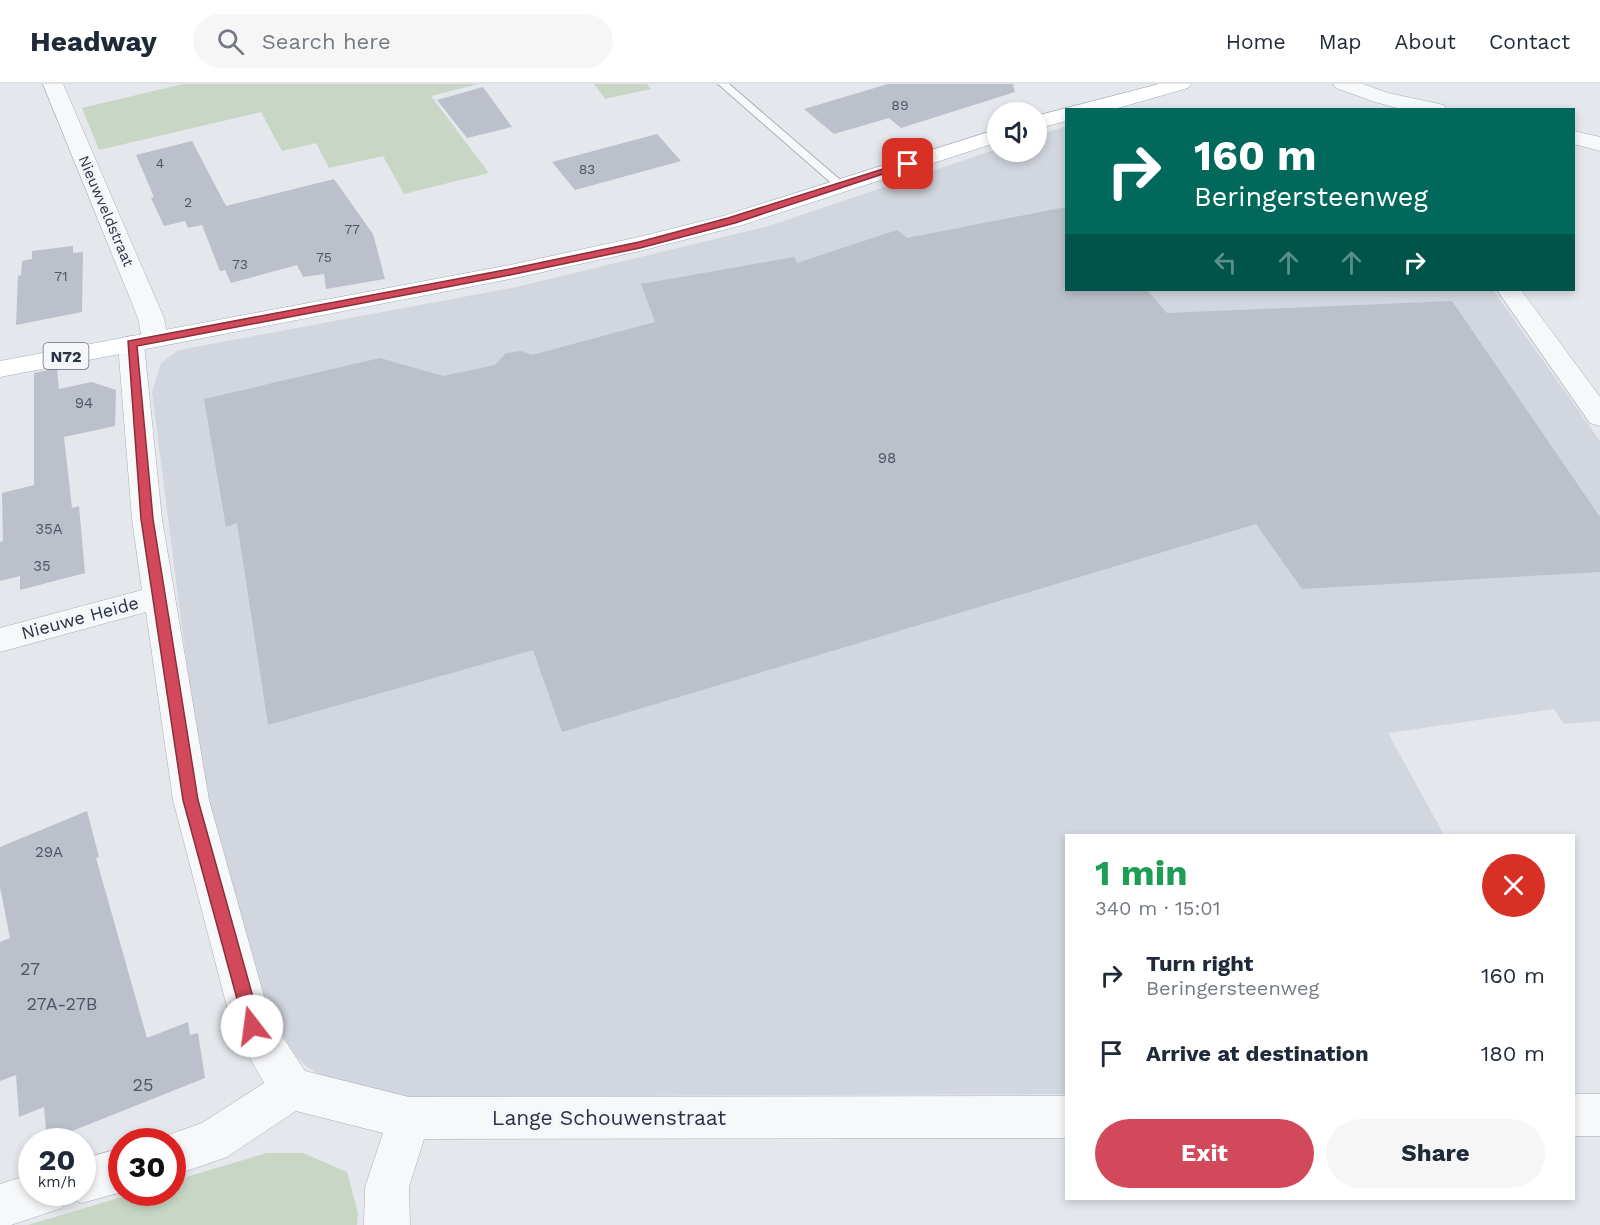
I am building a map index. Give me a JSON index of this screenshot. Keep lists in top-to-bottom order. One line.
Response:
{"streets":{"main road":["N72"],"street":["Nieuwveldstraat","Nieuwe Heide","Lange Schouwenstraat"]},"crossings":[["Nieuwveldstraat","N72"],["Nieuwveldstraat","Nieuwe Heide"],["Nieuwveldstraat","Lange Schouwenstraat"]],"house_numbers":["89","4","83","2","77","75","73","71","94","98","35A","35","29A","27","27A-27B","25"],"page":{"header":"Headway","search":"Search here","nav":["Home","Map","About","Contact"],"turn":["160 m","Beringersteenweg"],"heading":["1 min","340 m · 15:01"],"list":[{"name":"Turn right","note":"Beringersteenweg","value":"160 m"},{"name":"Arrive at destination","value":"180 m"}],"buttons":["Exit","Share"],"speed":"20 km/h","limit":"30"}}
